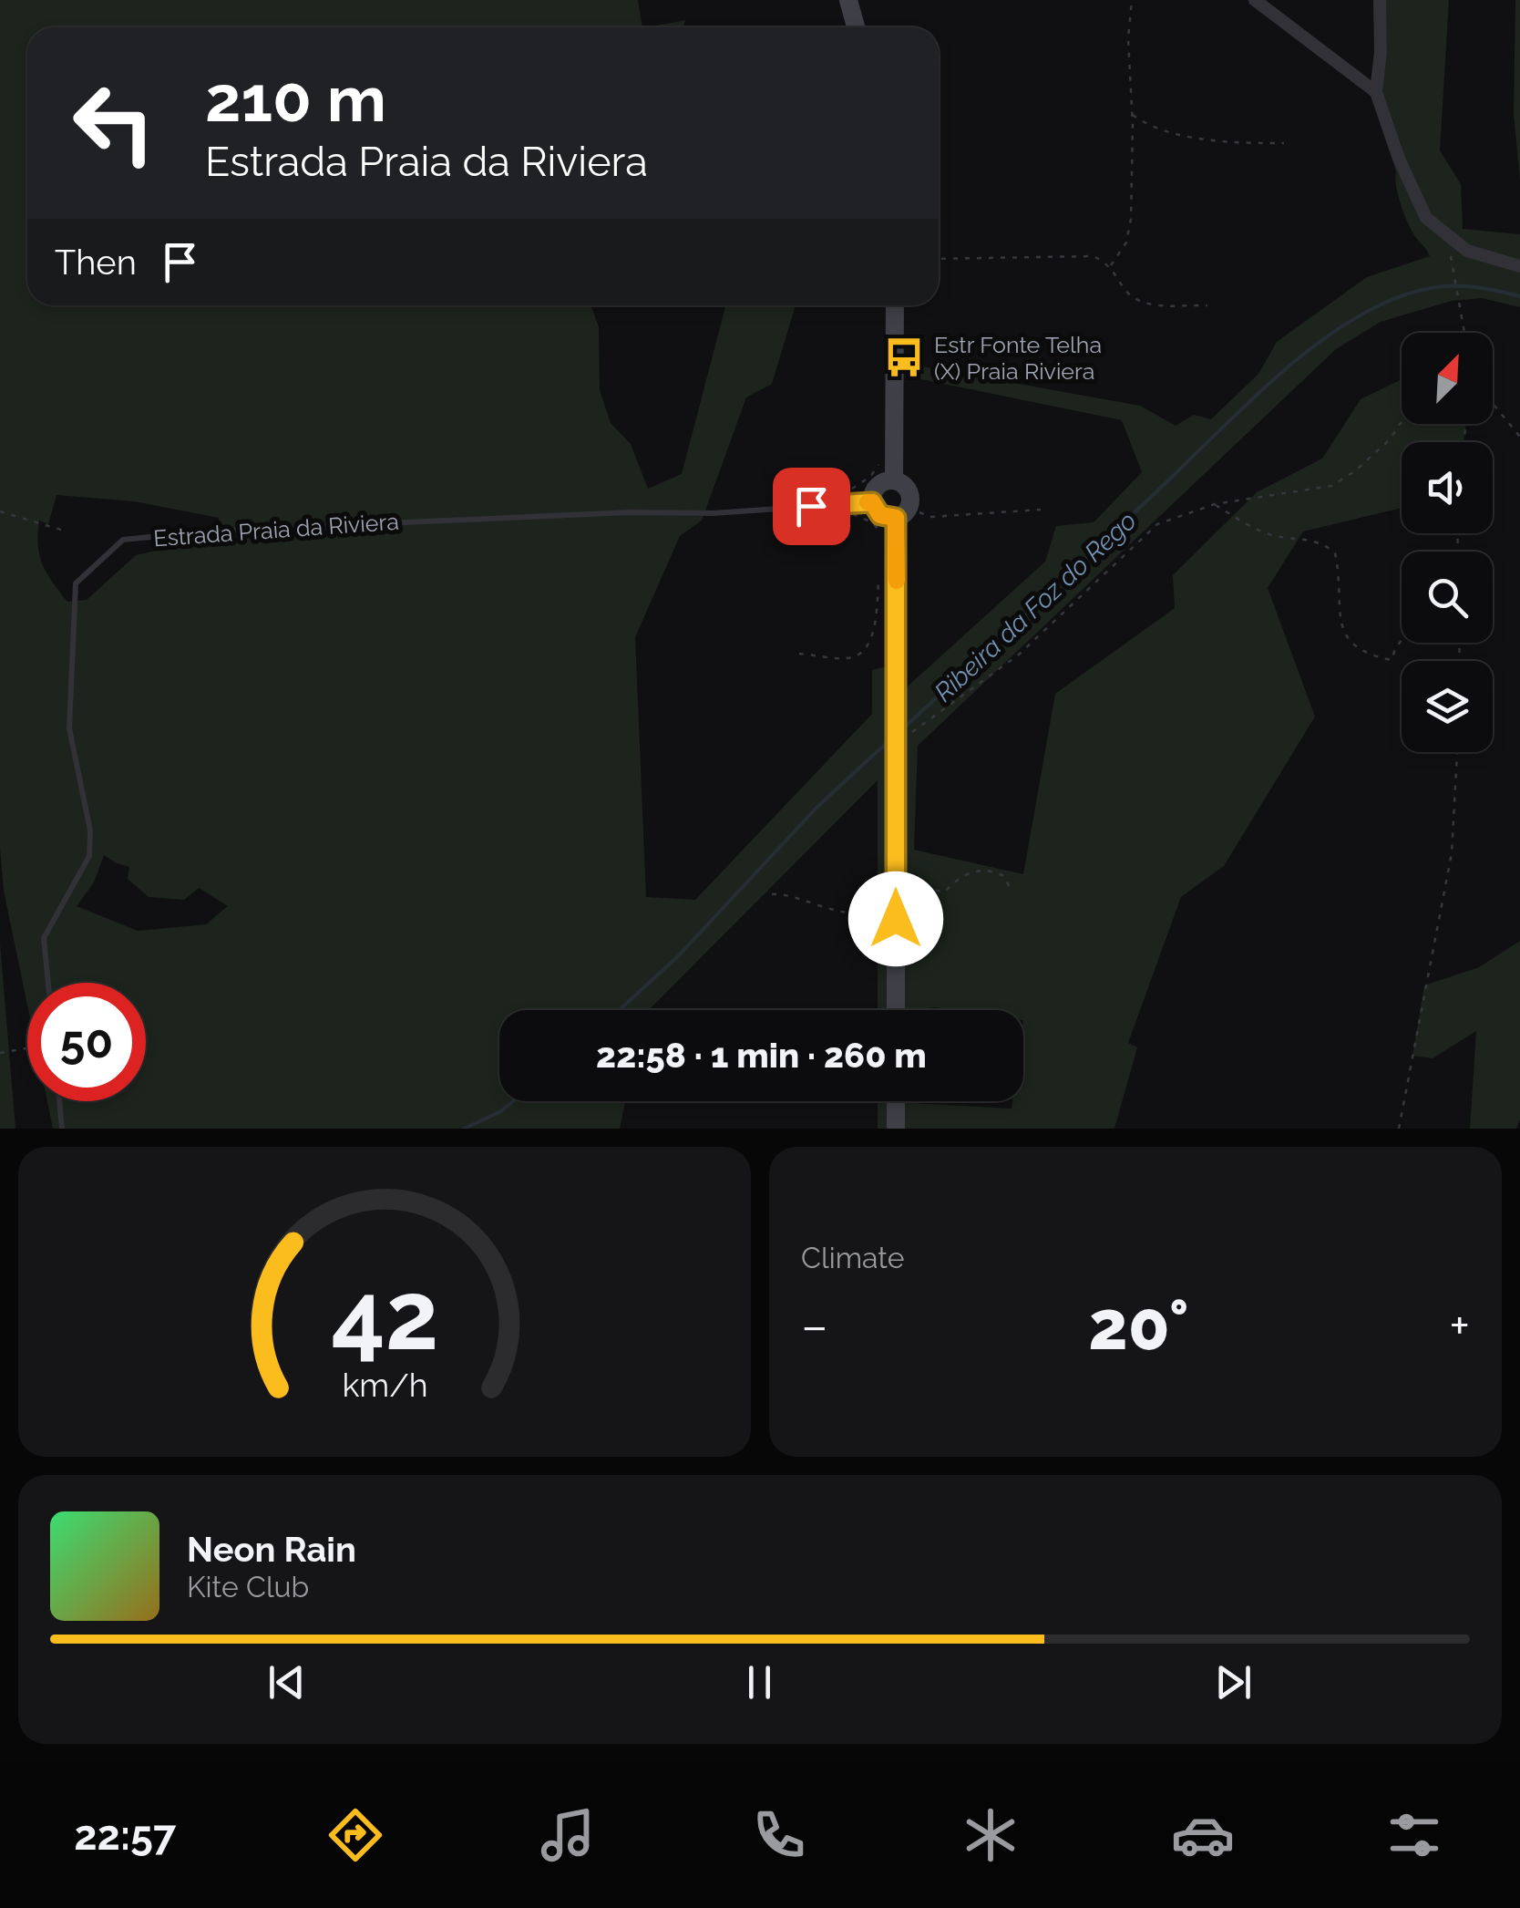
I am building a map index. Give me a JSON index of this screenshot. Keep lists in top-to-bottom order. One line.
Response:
{"streets":{"lane":["Estrada Praia da Riviera"]},"water":["Ribeira da Foz do Rego"],"places":{"bus stop":["Estr Fonte Telha (X) Praia Riviera"]},"north":"top right","page":{"turn":["210 m","Estrada Praia da Riviera"],"then":"Then","limit":"50","trip":"22:58 · 1 min · 260 m","tile":"Climate","heat":["−","20°","+"],"song":["Neon Rain","Kite Club"],"tabs":"22:57","gauge":["42","km/h"]}}
